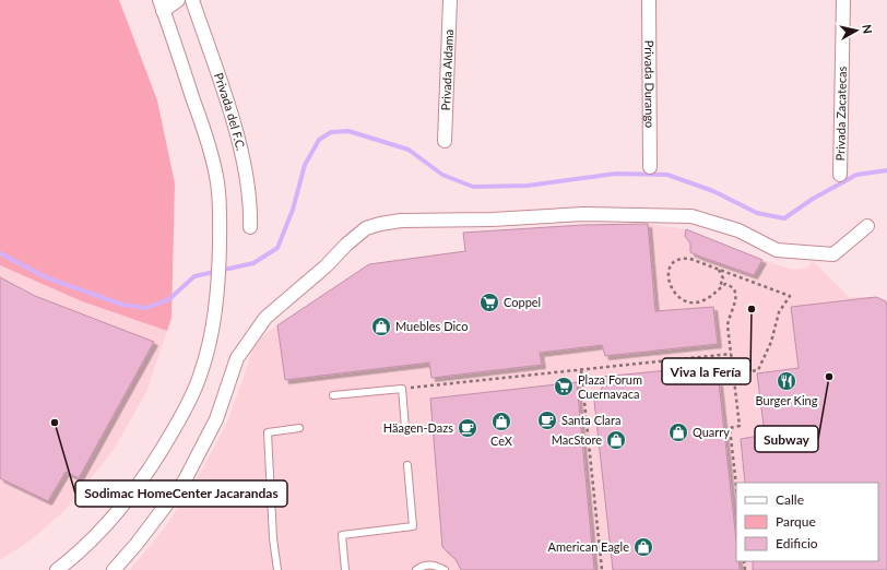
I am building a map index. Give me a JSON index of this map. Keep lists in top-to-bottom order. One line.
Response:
{"streets":{"street":["Privada Aldama","Privada Durango","Privada del F.C.","Privada Zacatecas"]},"places":{"supermarket":["Coppel","Plaza Forum Cuernavaca"],"other":["Viva la Fería","Subway","Sodimac HomeCenter Jacarandas"],"shop":["Muebles Dico","CeX","Quarry","MacStore","American Eagle"],"restaurant":["Burger King"],"cafe":["Santa Clara","Häagen-Dazs"]},"legend":["Calle","Parque","Edificio"],"north":"right"}
